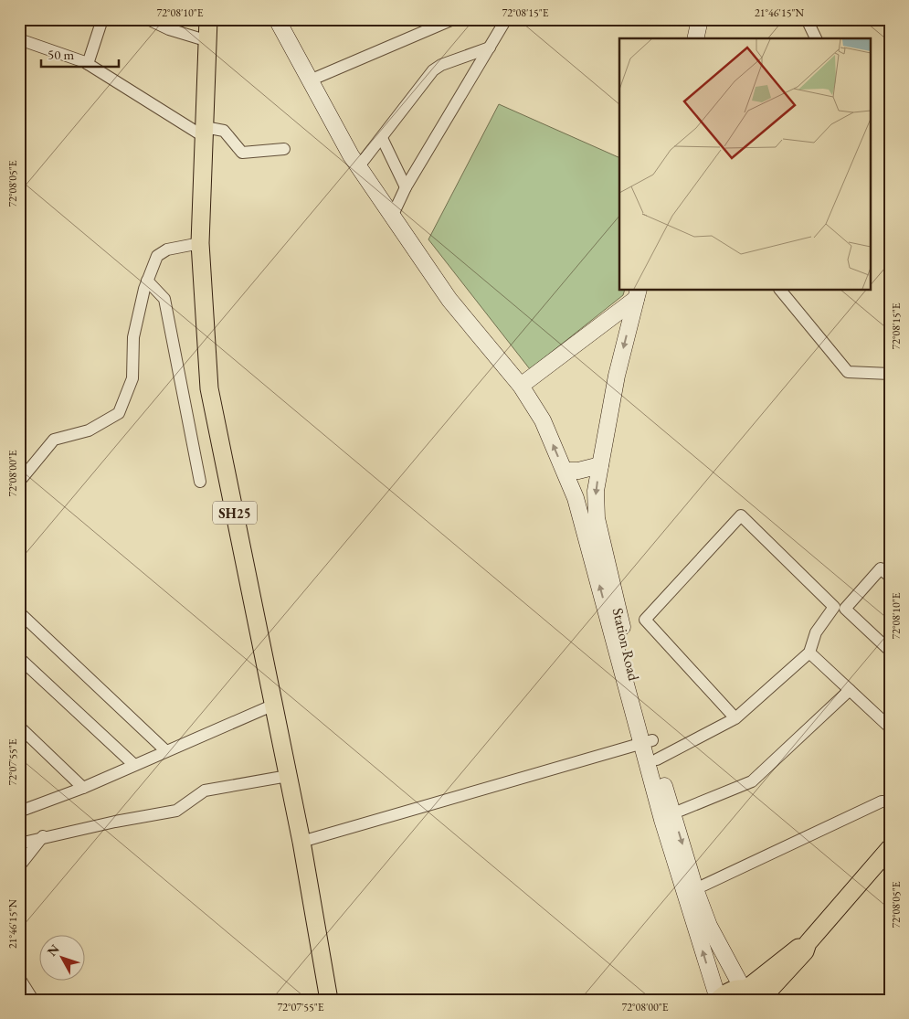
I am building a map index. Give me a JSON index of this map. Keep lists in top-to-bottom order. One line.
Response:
{"streets":{"main road":["SH25","Station Road"]},"scale_bar":"50 m","north":"top left","coordinates":["72°08'10\"E","72°08'15\"E","21°46'15\"N","72°08'05\"E","72°08'00\"E","72°07'55\"E"]}
